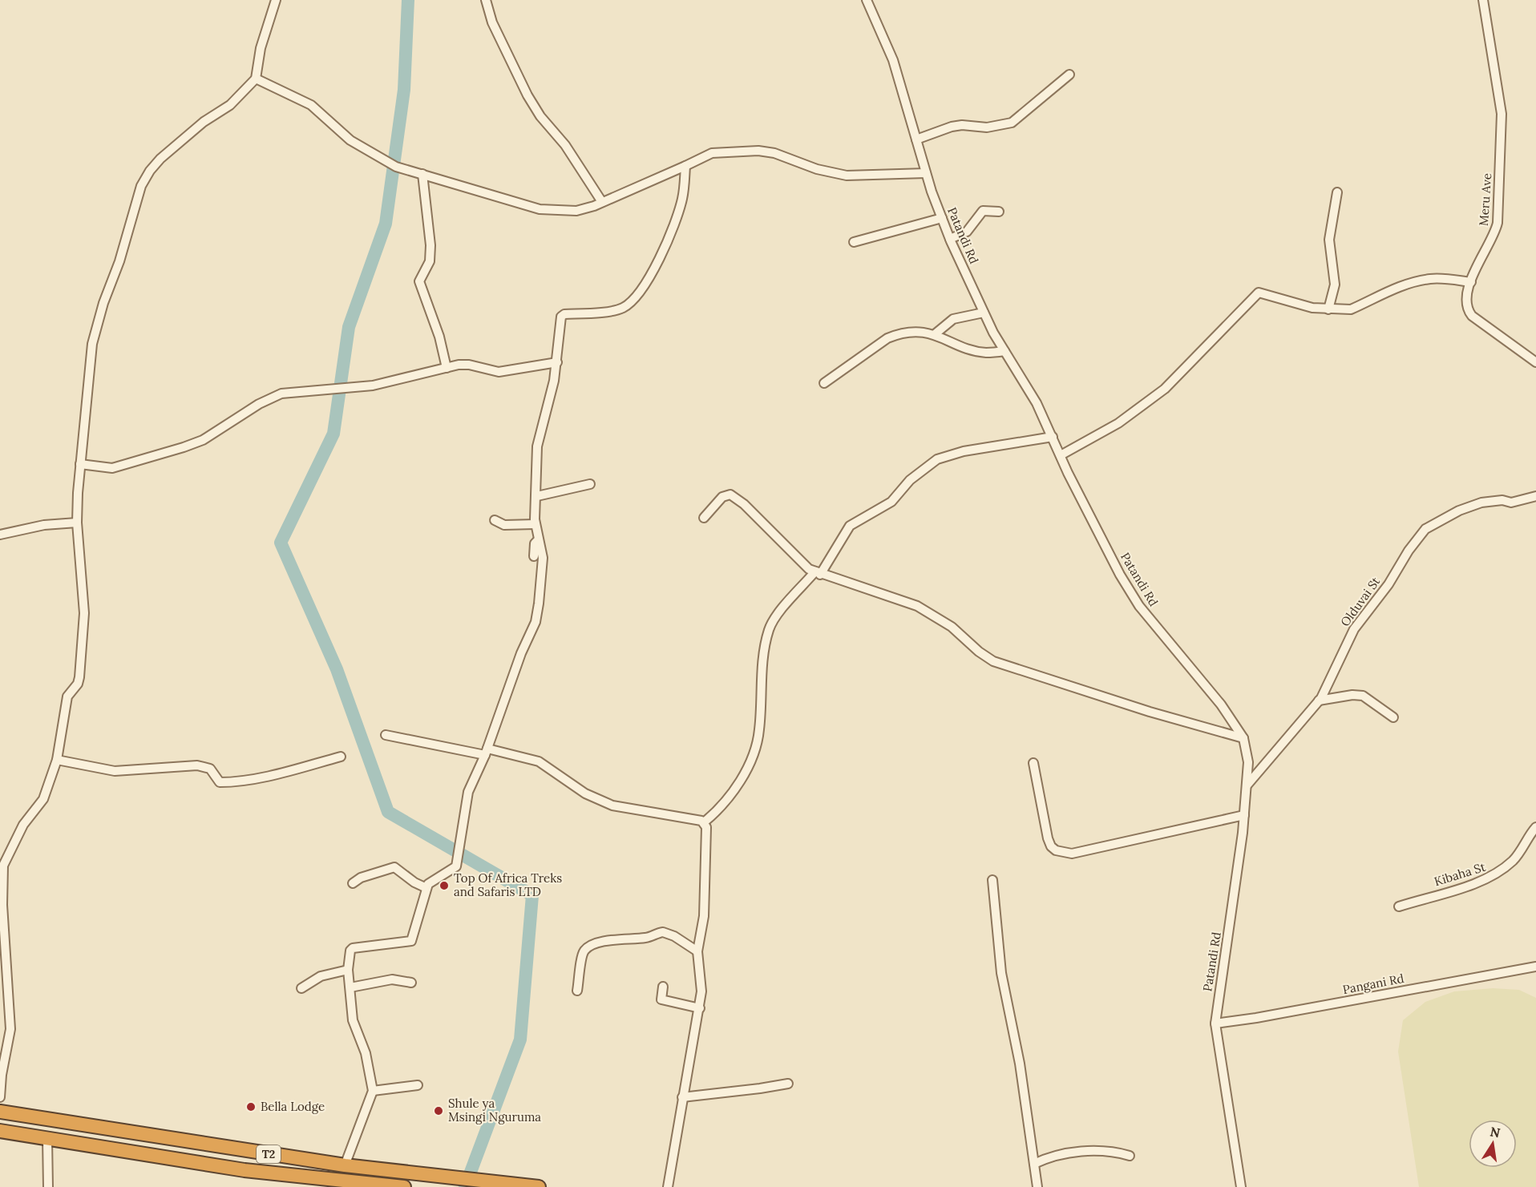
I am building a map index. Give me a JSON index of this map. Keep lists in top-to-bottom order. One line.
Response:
{"streets":{"highway":["T2"],"street":["Meru Ave","Patandi Rd","Olduvai St","Kibaha St","Pangani Rd"]},"crossings":[["Patandi Rd","Olduvai St"],["Patandi Rd","Pangani Rd"]],"places":["Top Of Africa Treks and Safaris LTD","Bella Lodge","Shule ya Msingi Nguruma"],"north":"top"}
